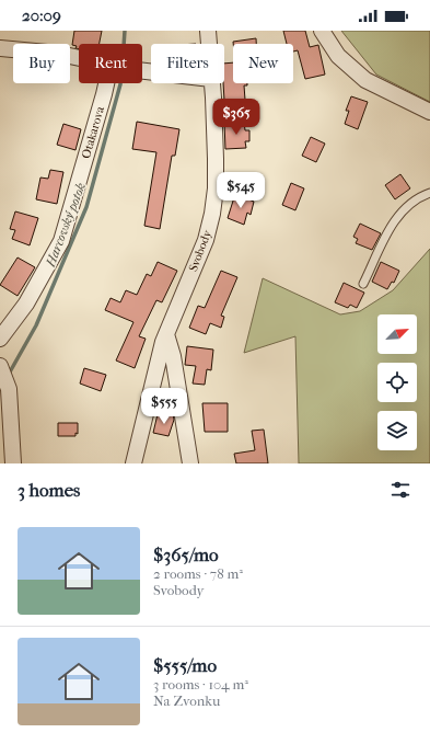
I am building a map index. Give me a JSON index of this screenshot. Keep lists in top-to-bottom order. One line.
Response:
{"streets":{"street":["Otakarova","Svobody"]},"water":["Harcovský potok"],"north":"top right","page":{"status":"20:09","chip":["Buy","Rent","Filters","New"],"price":["$365","$545","$555"],"heading":"3 homes","list":[{"name":"$365/mo","note":"2 rooms · 78 m² · Svobody"},{"name":"$555/mo","note":"3 rooms · 104 m² · Na Zvonku"}]}}
